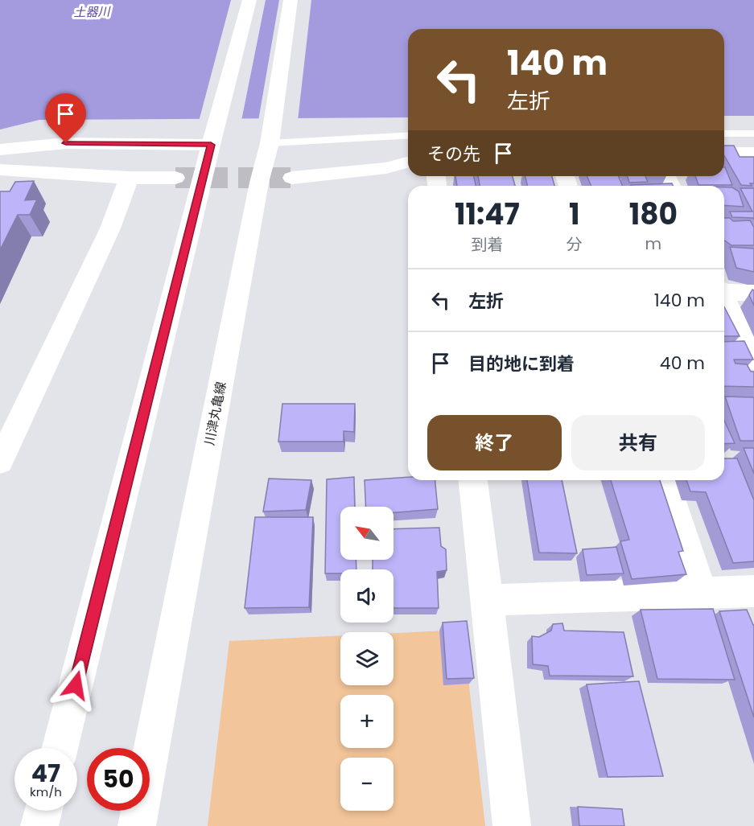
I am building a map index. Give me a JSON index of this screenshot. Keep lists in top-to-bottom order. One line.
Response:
{"streets":{"main road":["川津丸亀線"]},"water":["土器川"],"north":"top left","page":{"turn":["140 m","左折"],"then":"その先","eta":["11:47","到着","1","分","180","m"],"list":[{"name":"左折","value":"140 m"},{"name":"目的地に到着","value":"40 m"}],"buttons":["終了","共有"],"map_buttons":["+","−"],"speed":"47 km/h","limit":"50"}}
